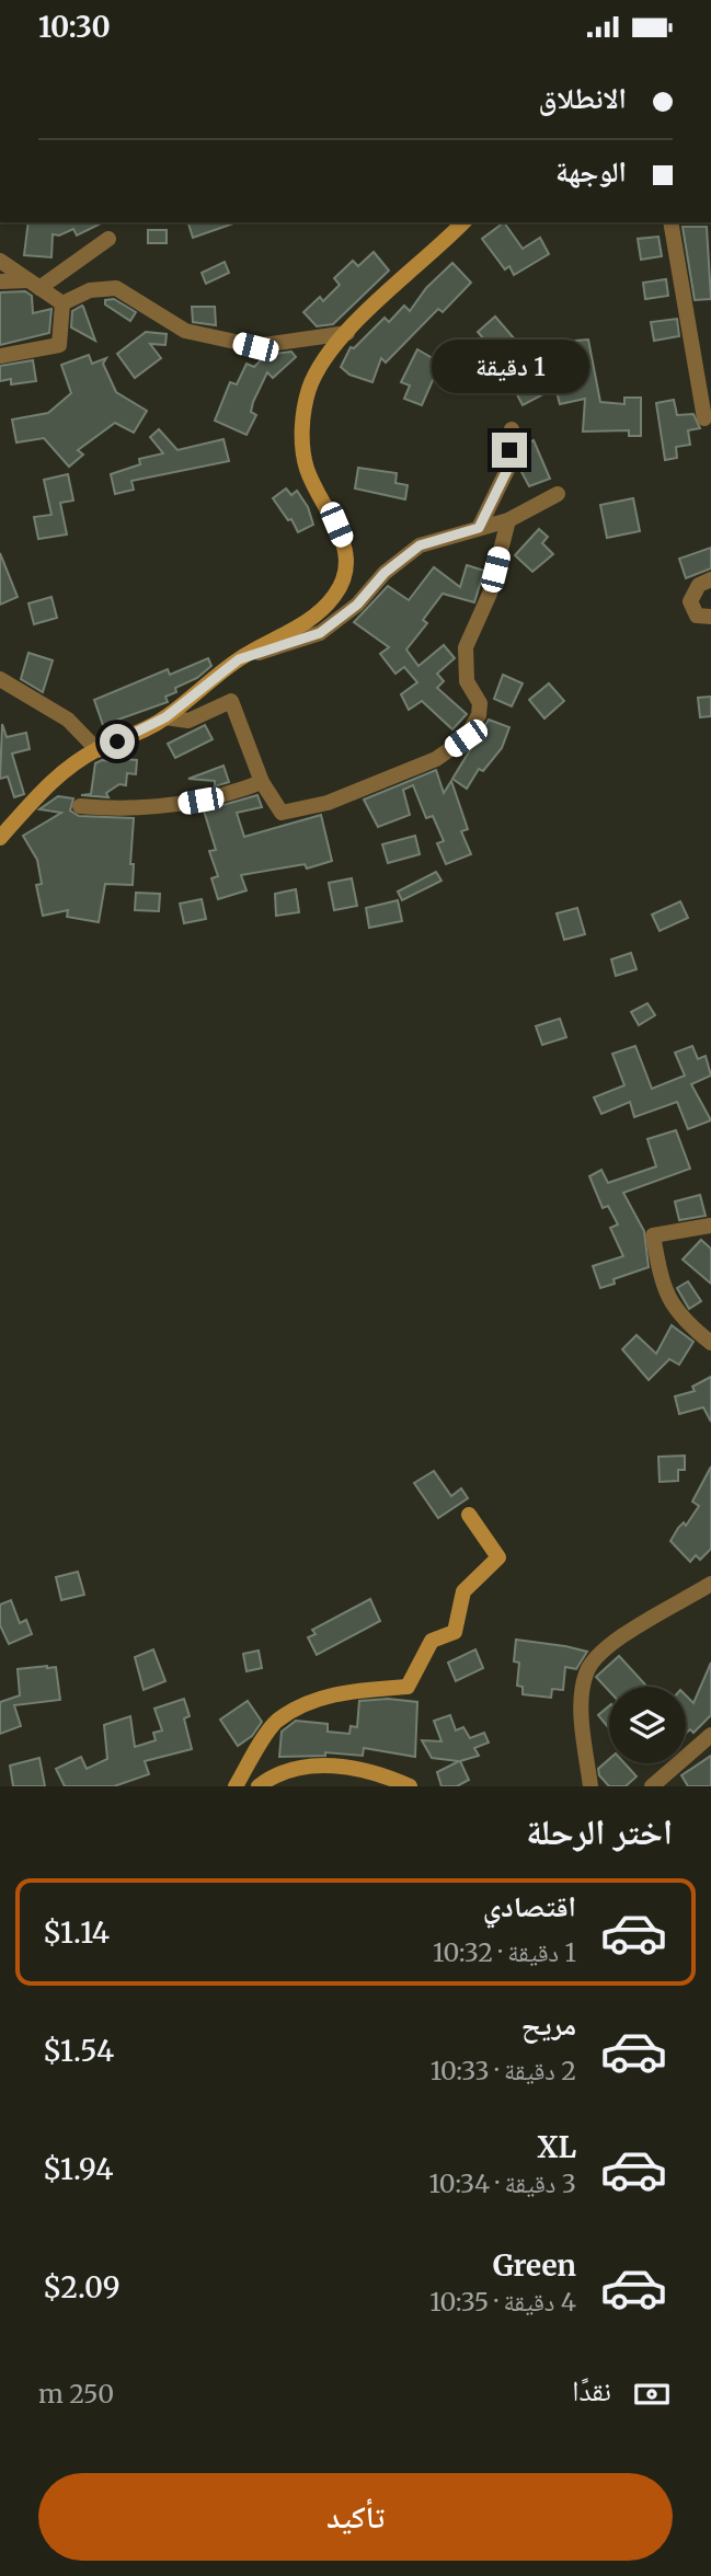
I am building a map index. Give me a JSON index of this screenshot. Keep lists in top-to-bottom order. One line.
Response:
{"page":{"status":"10:30","banner":["الانطلاق","الوجهة"],"bubble":"1 دقيقة","heading":"اختر الرحلة","list":[{"name":"اقتصادي","note":"1 دقيقة · 10:32","value":"$1.14"},{"name":"مريح","note":"2 دقيقة · 10:33","value":"$1.54"},{"name":"XL","note":"3 دقيقة · 10:34","value":"$1.94"},{"name":"Green","note":"4 دقيقة · 10:35","value":"$2.09"}],"pay":["نقدًا","250 m"],"buttons":"تأكيد"}}
